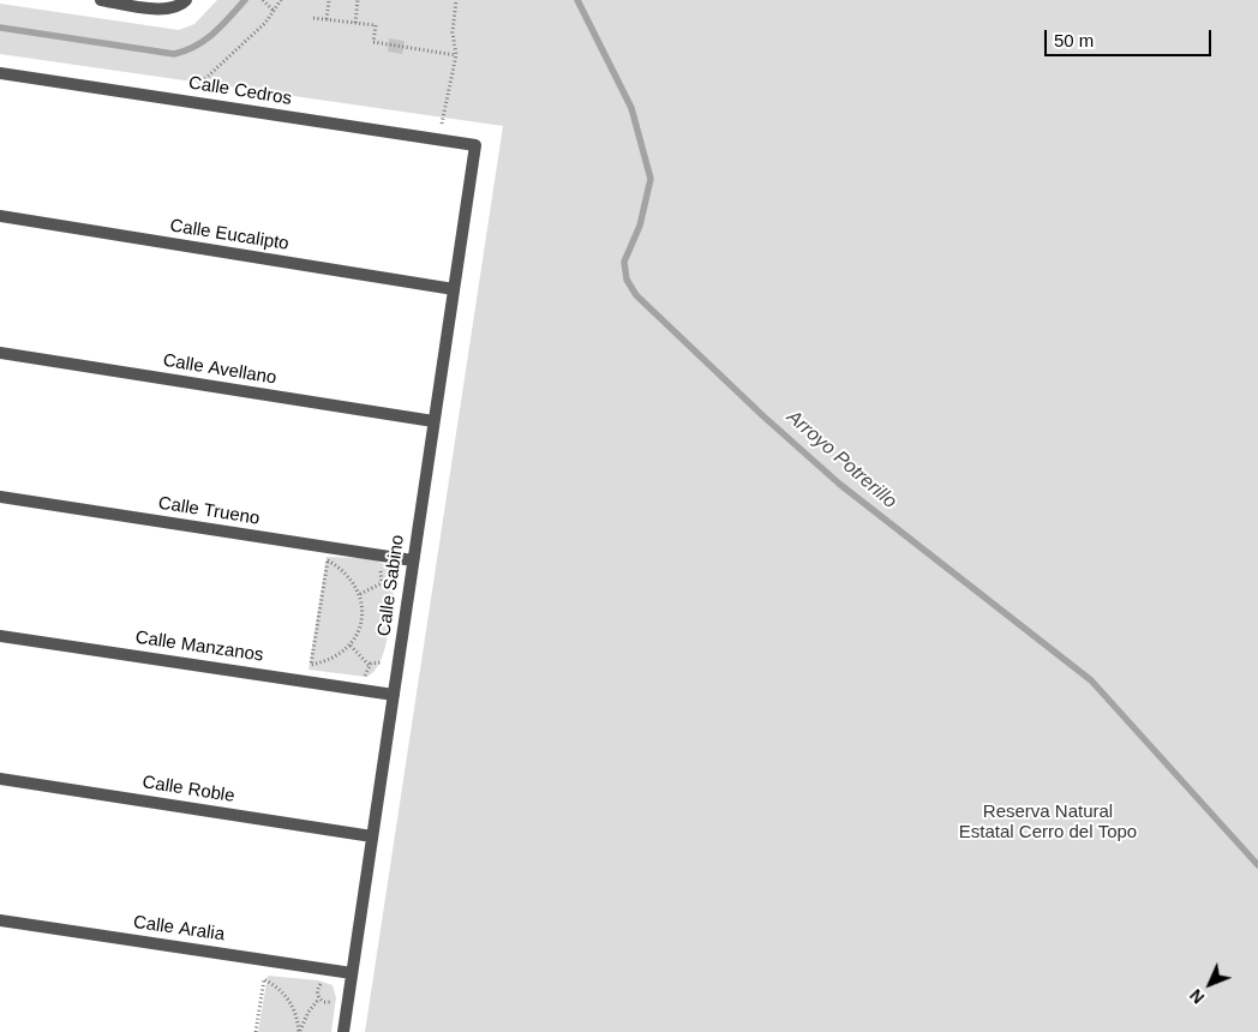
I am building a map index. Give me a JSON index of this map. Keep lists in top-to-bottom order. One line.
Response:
{"streets":{"street":["Calle Cedros","Calle Eucalipto","Calle Avellano","Calle Trueno","Calle Sabino","Calle Manzanos","Calle Roble","Calle Aralia"]},"crossings":[["Calle Cedros","Calle Sabino"],["Calle Eucalipto","Calle Sabino"],["Calle Avellano","Calle Sabino"],["Calle Trueno","Calle Sabino"],["Calle Sabino","Calle Manzanos"],["Calle Sabino","Calle Roble"],["Calle Sabino","Calle Aralia"]],"water":["Arroyo Potrerillo"],"parks":["Reserva Natural Estatal Cerro del Topo"],"scale_bar":"50 m","north":"bottom left"}
